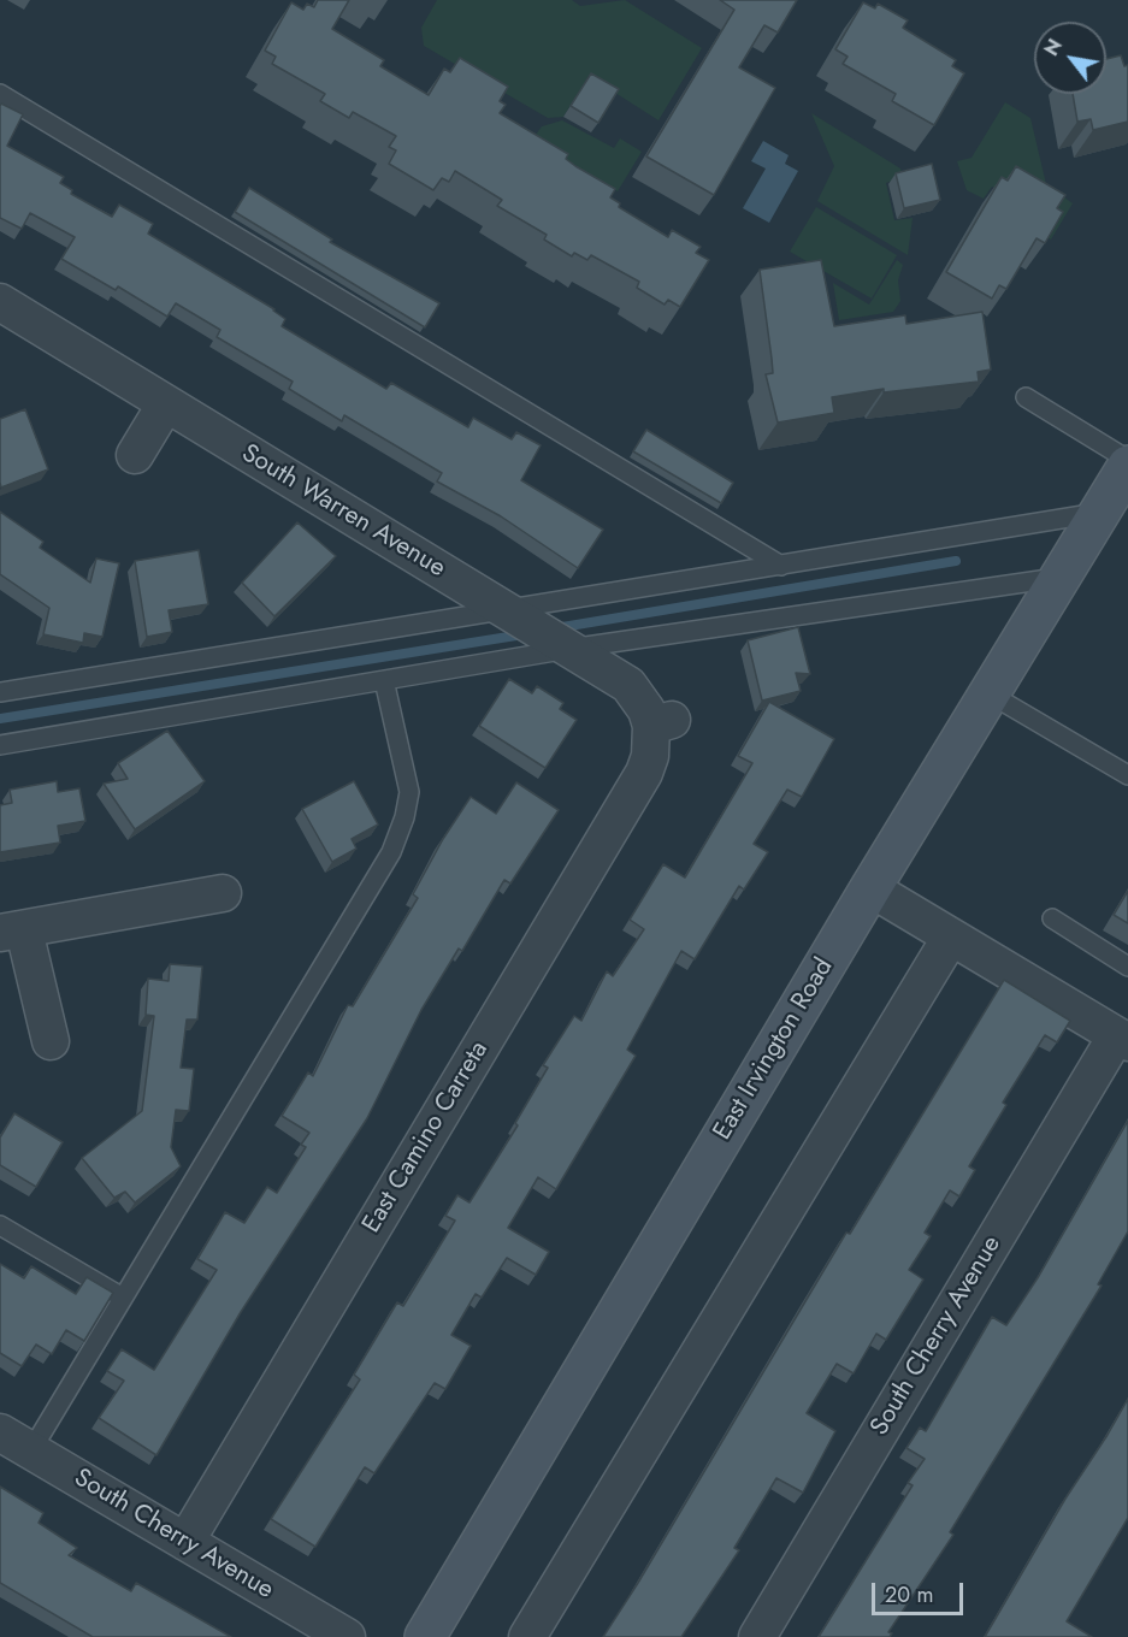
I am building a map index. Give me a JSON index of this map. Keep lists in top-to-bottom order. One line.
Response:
{"streets":{"main road":["East Irvington Road"],"street":["South Warren Avenue","East Camino Carreta","South Cherry Avenue"]},"crossings":[["South Warren Avenue","East Camino Carreta"],["East Camino Carreta","South Cherry Avenue"]],"scale_bar":"20 m","north":"top left"}
